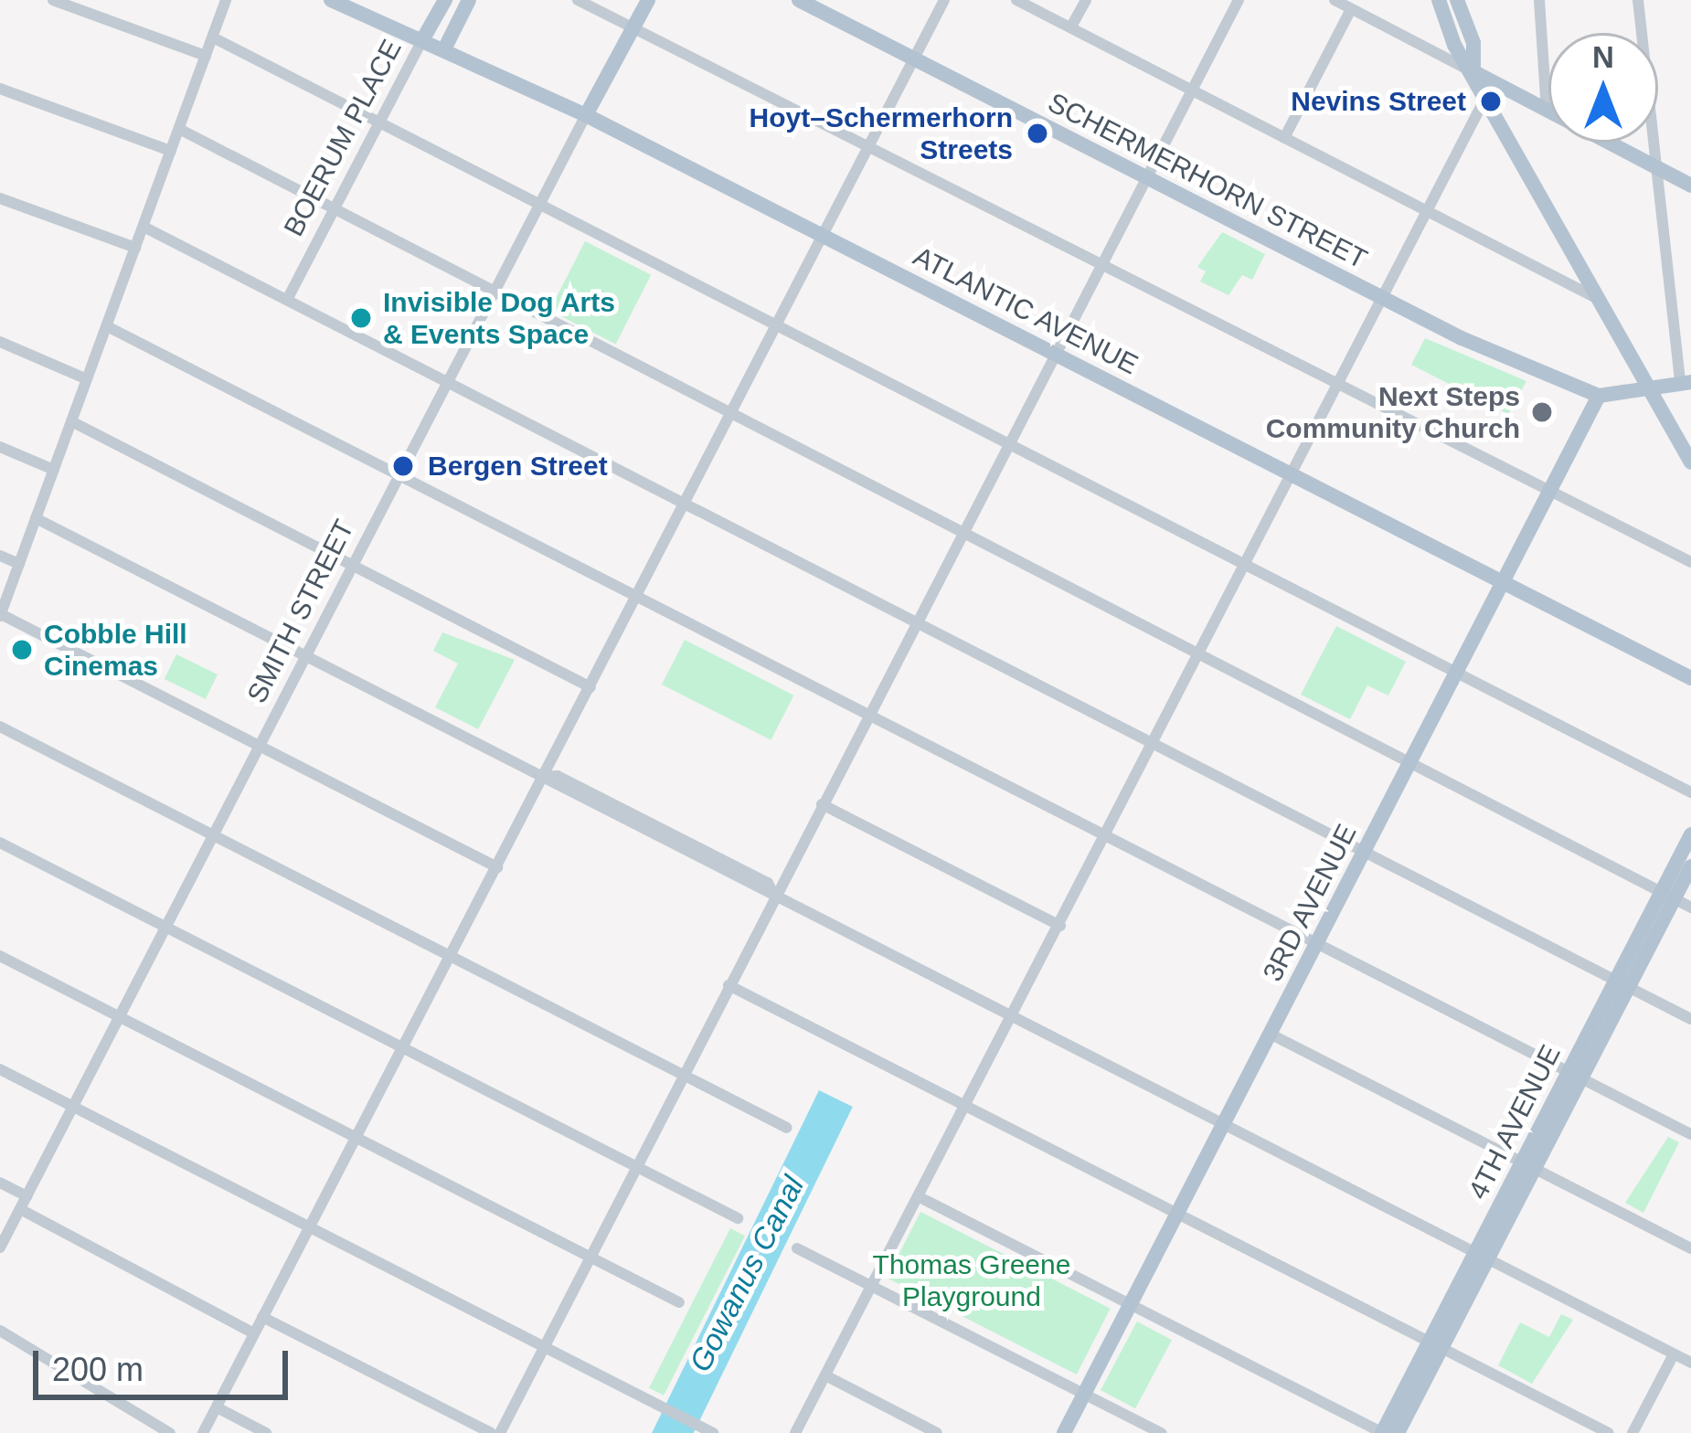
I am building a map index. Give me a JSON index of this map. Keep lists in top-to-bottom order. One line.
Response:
{"streets":{"main road":["BOERUM PLACE","SCHERMERHORN STREET","ATLANTIC AVENUE","SMITH STREET","3RD AVENUE","4TH AVENUE"]},"crossings":[["BOERUM PLACE","ATLANTIC AVENUE"],["SCHERMERHORN STREET","3RD AVENUE"],["ATLANTIC AVENUE","SMITH STREET"],["ATLANTIC AVENUE","3RD AVENUE"]],"water":["Gowanus Canal"],"parks":["Thomas Greene Playground"],"places":["Nevins Street","Hoyt–Schermerhorn Streets","Invisible Dog Arts & Events Space","Next Steps Community Church","Bergen Street","Cobble Hill Cinemas"],"scale_bar":"200 m","north":"top"}
